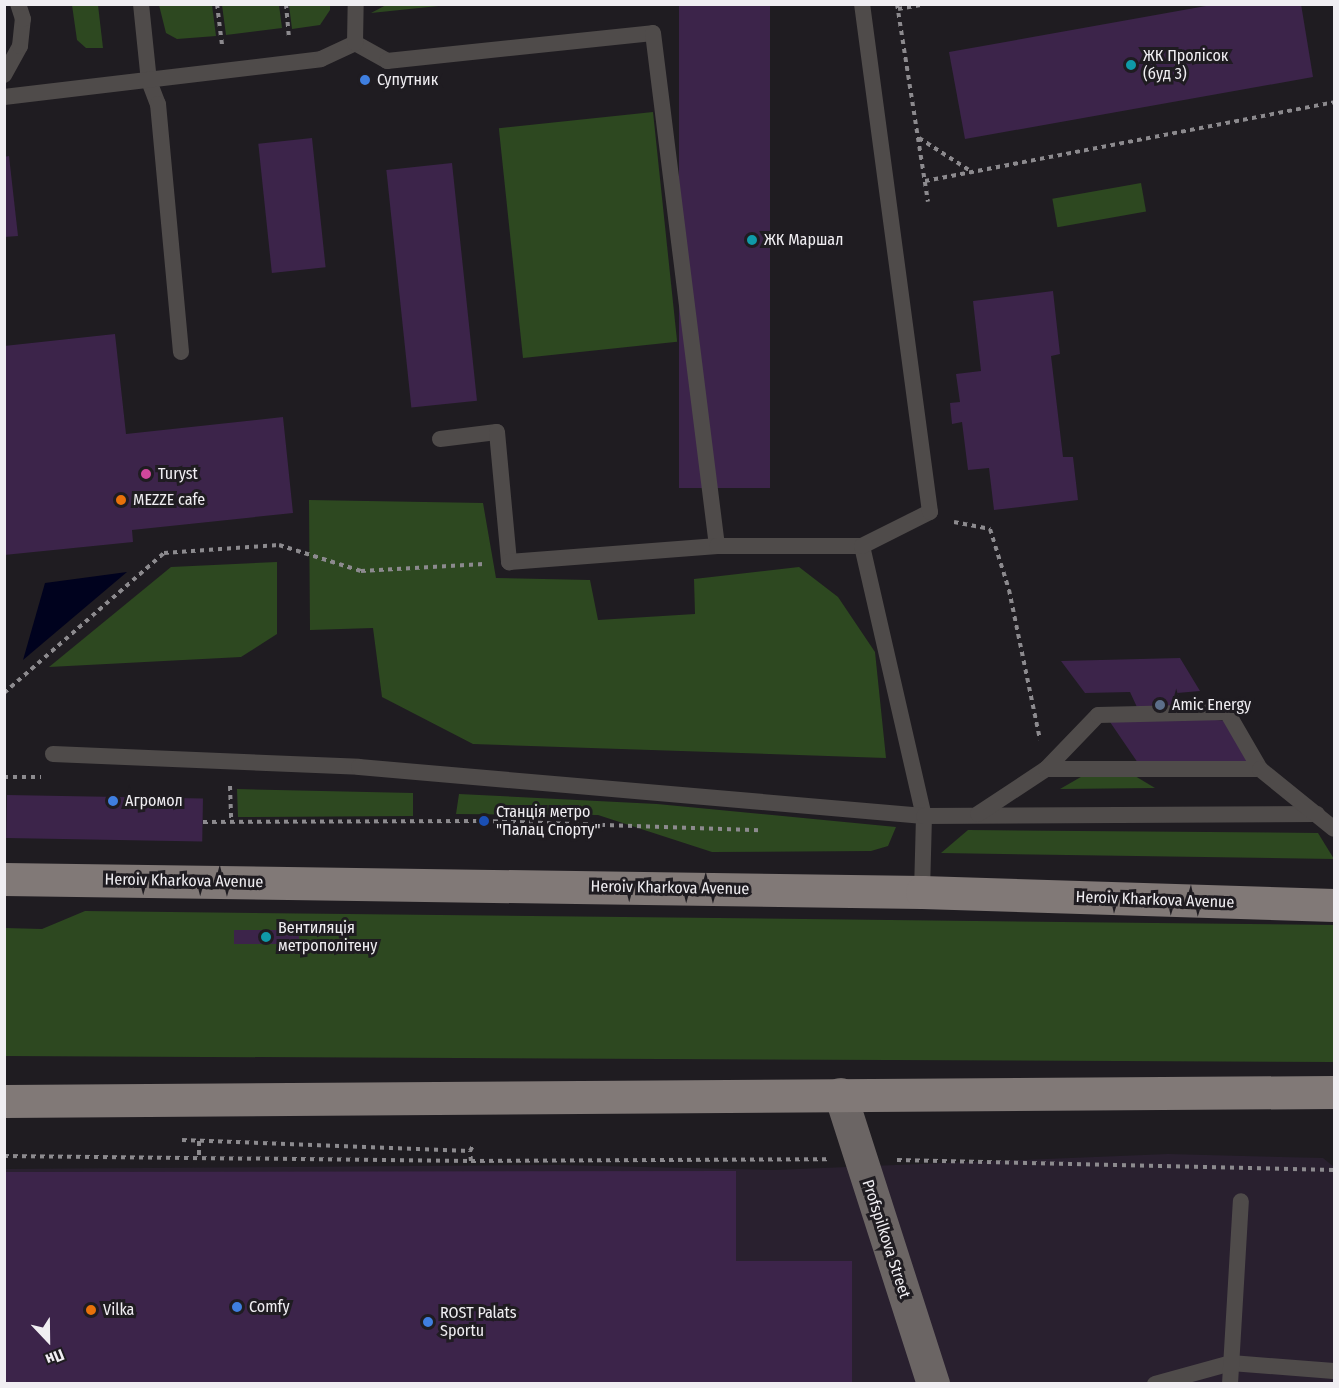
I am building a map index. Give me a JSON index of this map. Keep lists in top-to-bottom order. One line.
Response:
{"streets":{"main road":["Heroiv Kharkova Avenue"],"street":["Profspilkova Street"]},"places":["ЖК Пролісок (буд 3)","Супутник","ЖК Маршал","Turyst","MEZZE cafe","Amic Energy","Агромол","Станція метро \"Палац Спорту\"","Вентиляція метрополітену","Comfy","Vilka","ROST Palats Sportu"],"north":"bottom"}
